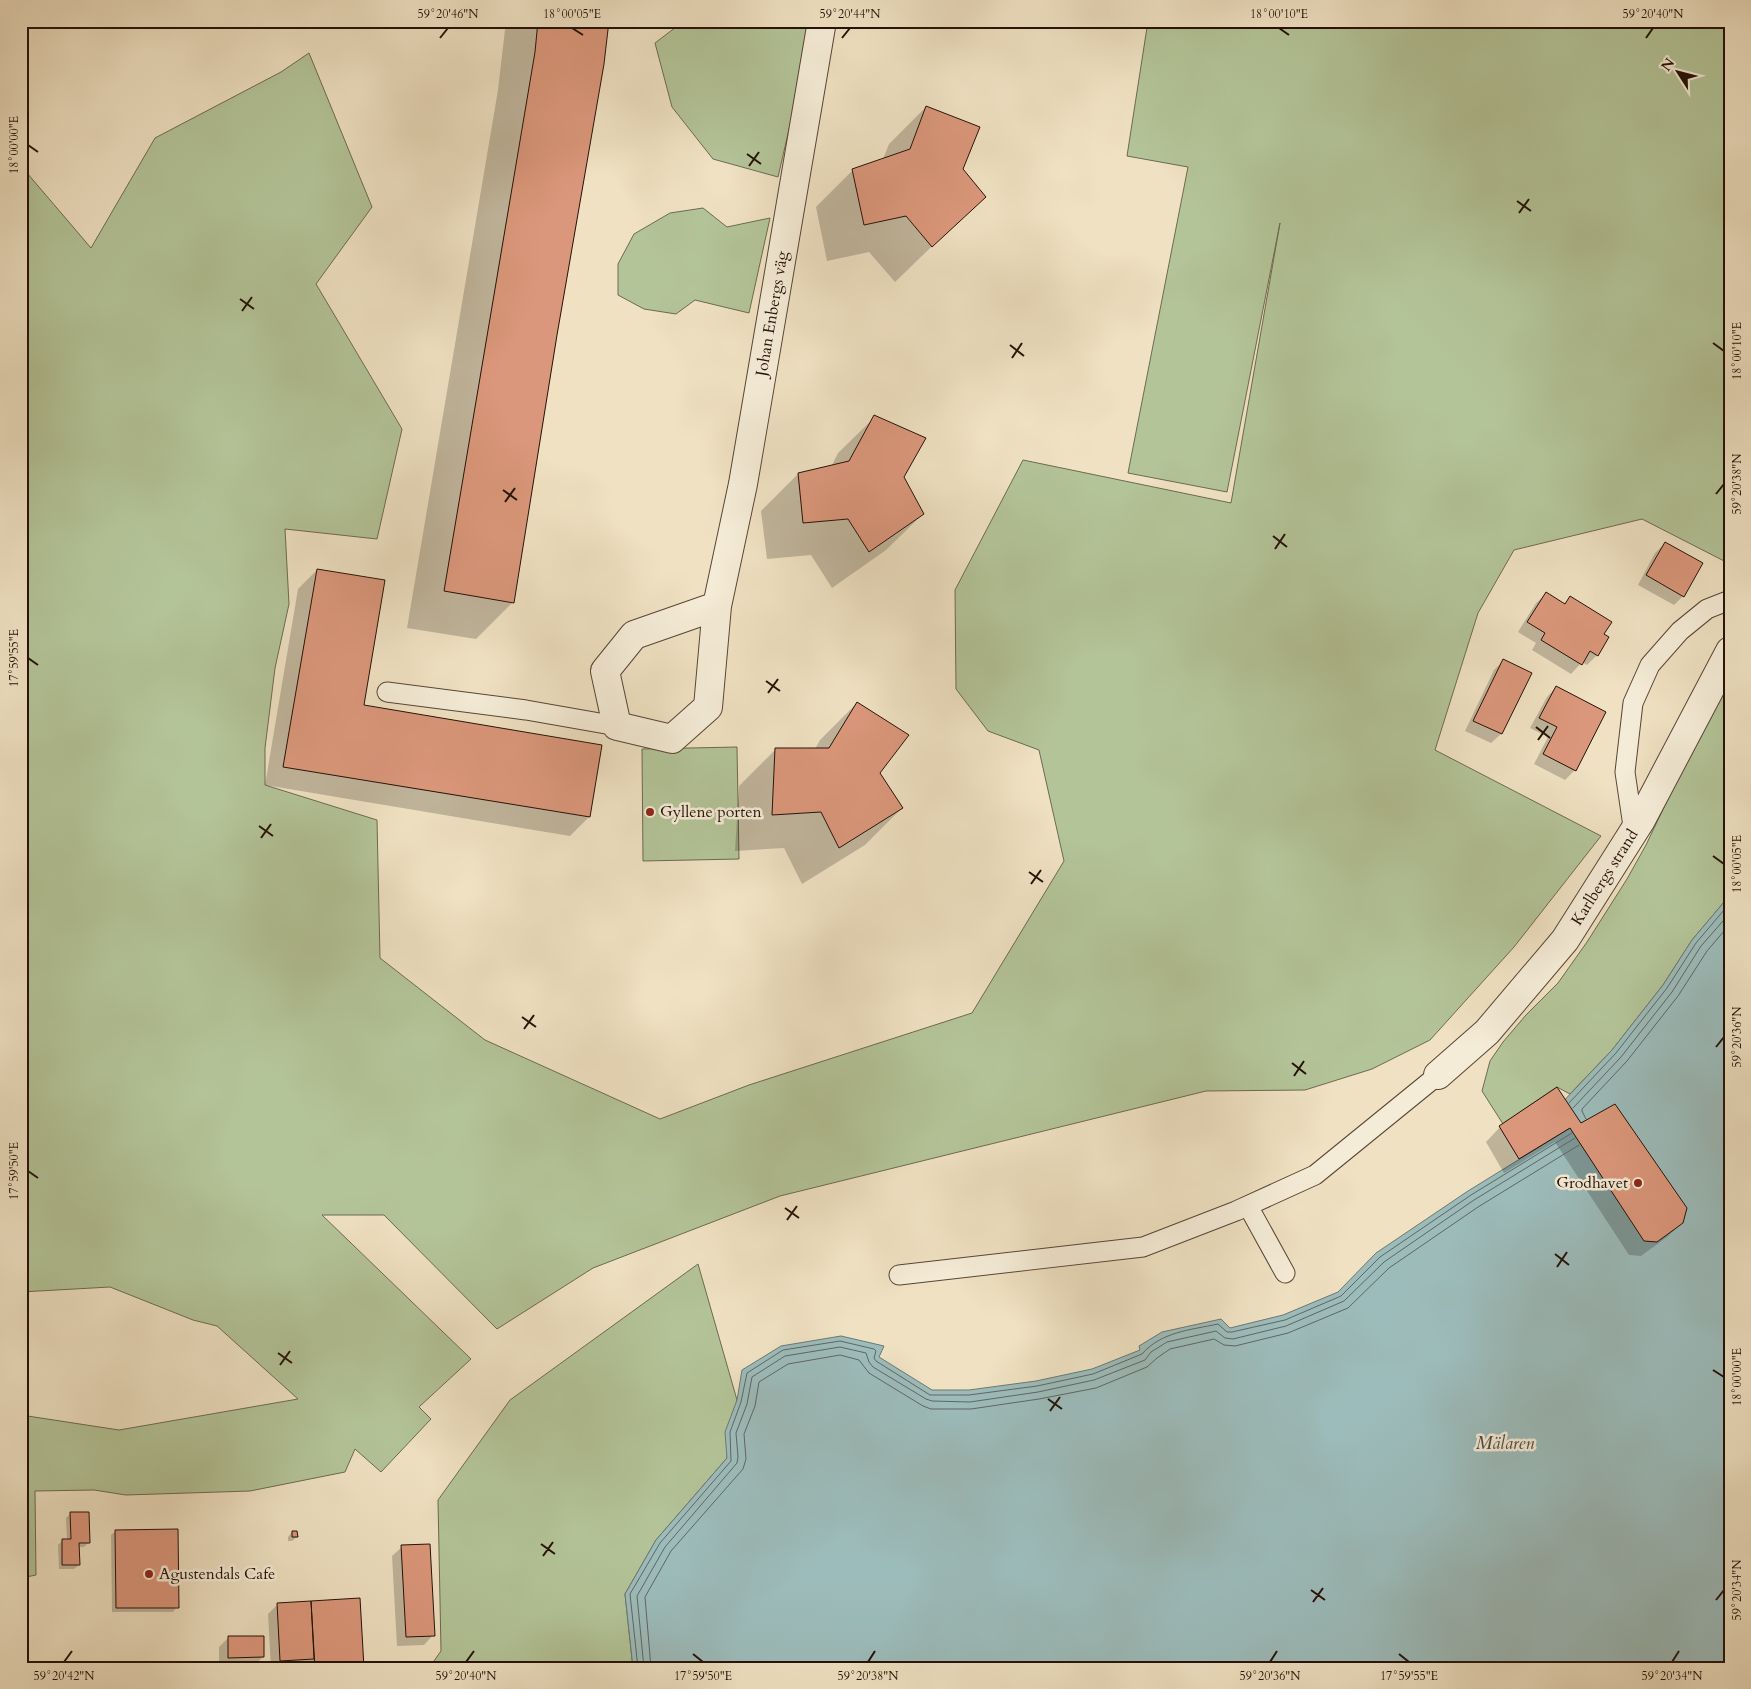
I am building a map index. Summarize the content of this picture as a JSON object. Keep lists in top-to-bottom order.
{
  "streets": {
    "street": ["Johan Enbergs väg", "Karlbergs strand"]
  },
  "water": ["Mälaren"],
  "places": ["Gyllene porten", "Grodhavet", "Agustendals Cafe"],
  "north": "top left",
  "coordinates": [
    "59°20'46\"N",
    "18°00'05\"E",
    "59°20'44\"N",
    "18°00'10\"E",
    "59°20'40\"N",
    "18°00'00\"E",
    "59°20'38\"N",
    "17°59'55\"E",
    "59°20'36\"N",
    "17°59'50\"E",
    "59°20'34\"N",
    "59°20'42\"N"
  ]
}
